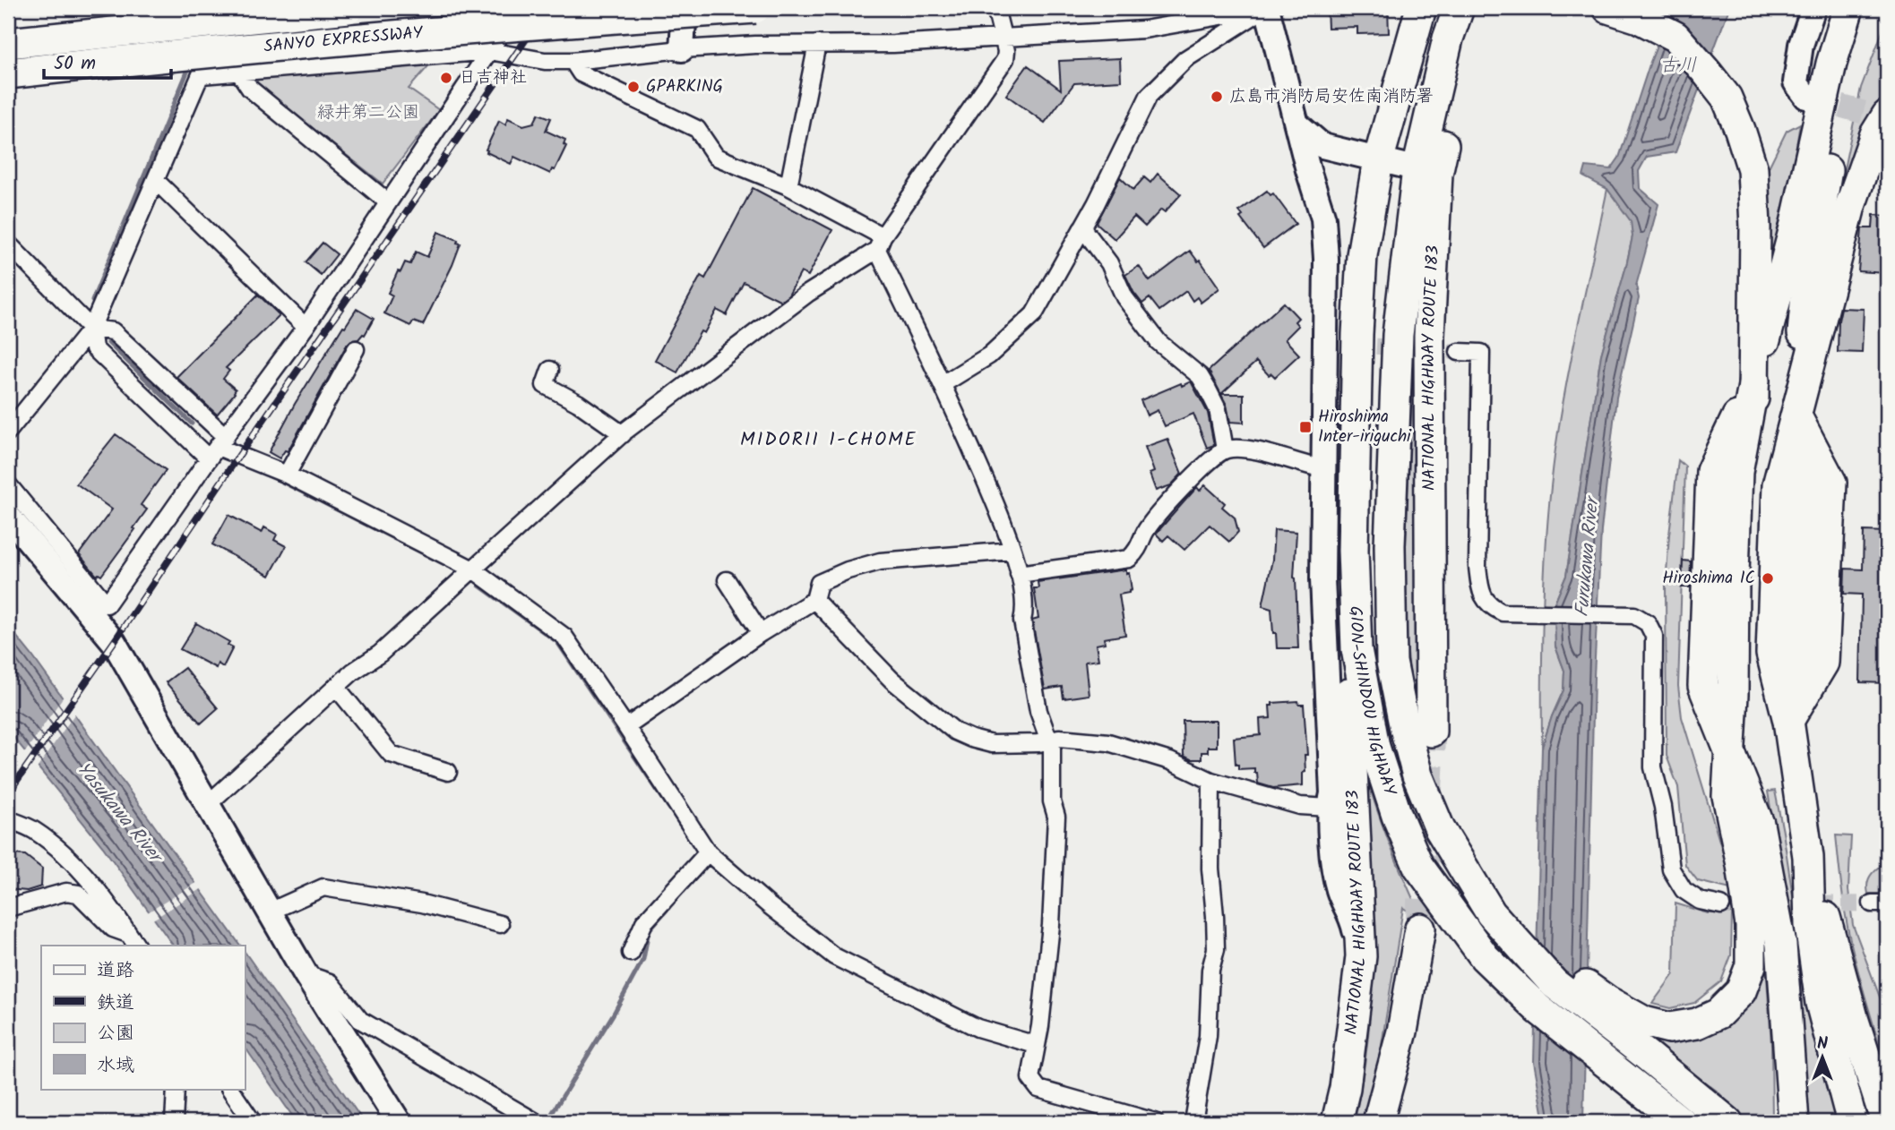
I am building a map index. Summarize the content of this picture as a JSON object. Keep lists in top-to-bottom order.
{
  "streets": {
    "highway": ["SANYO EXPRESSWAY", "NATIONAL HIGHWAY ROUTE 183", "GION-SHINDOU HIGHWAY"]
  },
  "crossings": [
    ["NATIONAL HIGHWAY ROUTE 183", "GION-SHINDOU HIGHWAY"]
  ],
  "districts": ["MIDORII 1-CHOME"],
  "water": ["古川", "Furukawa River", "Yasukawa River"],
  "parks": ["緑井第二公園"],
  "places": {
    "other": [
      "日吉神社",
      "GPARKING",
      "広島市消防局安佐南消防署",
      "Hiroshima IC"
    ],
    "transit": ["Hiroshima Inter-iriguchi"]
  },
  "legend": [
    "道路",
    "鉄道",
    "公園",
    "水域"
  ],
  "scale_bar": "50 m",
  "north": "top"
}
